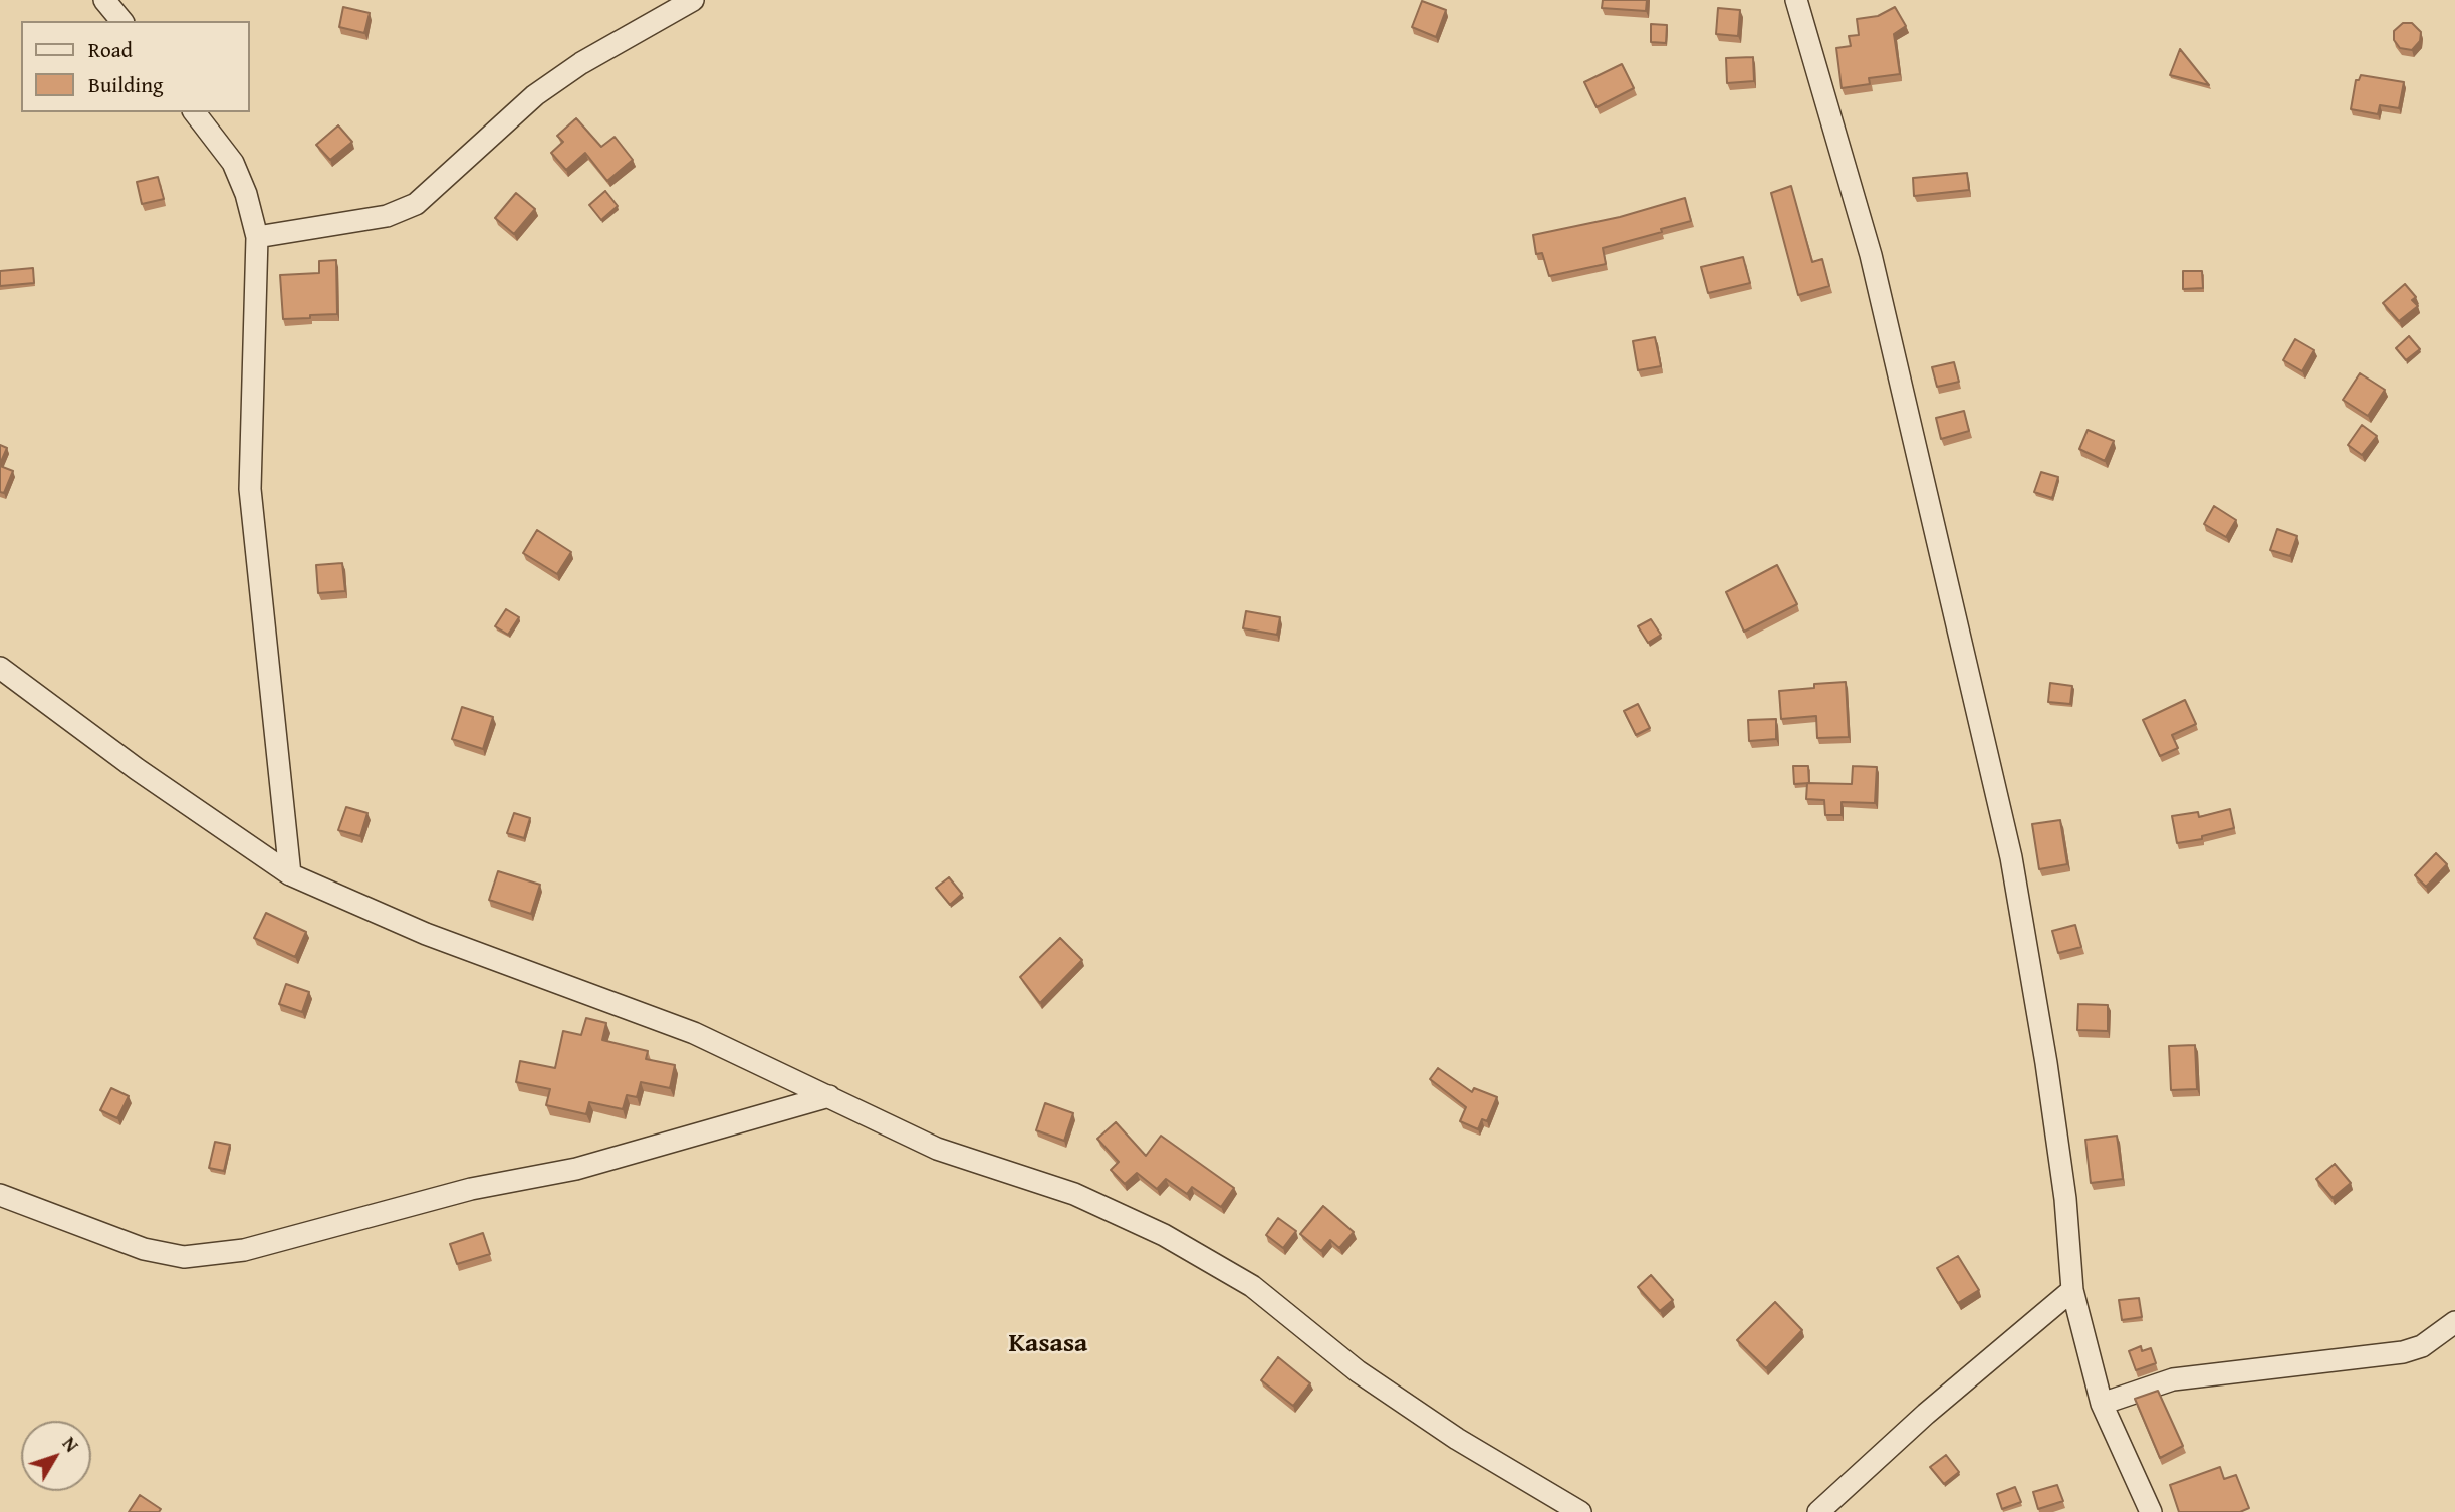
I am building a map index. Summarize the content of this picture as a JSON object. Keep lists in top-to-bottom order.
{
  "districts": ["Kasasa"],
  "legend": ["Road", "Building"],
  "north": "top right"
}
